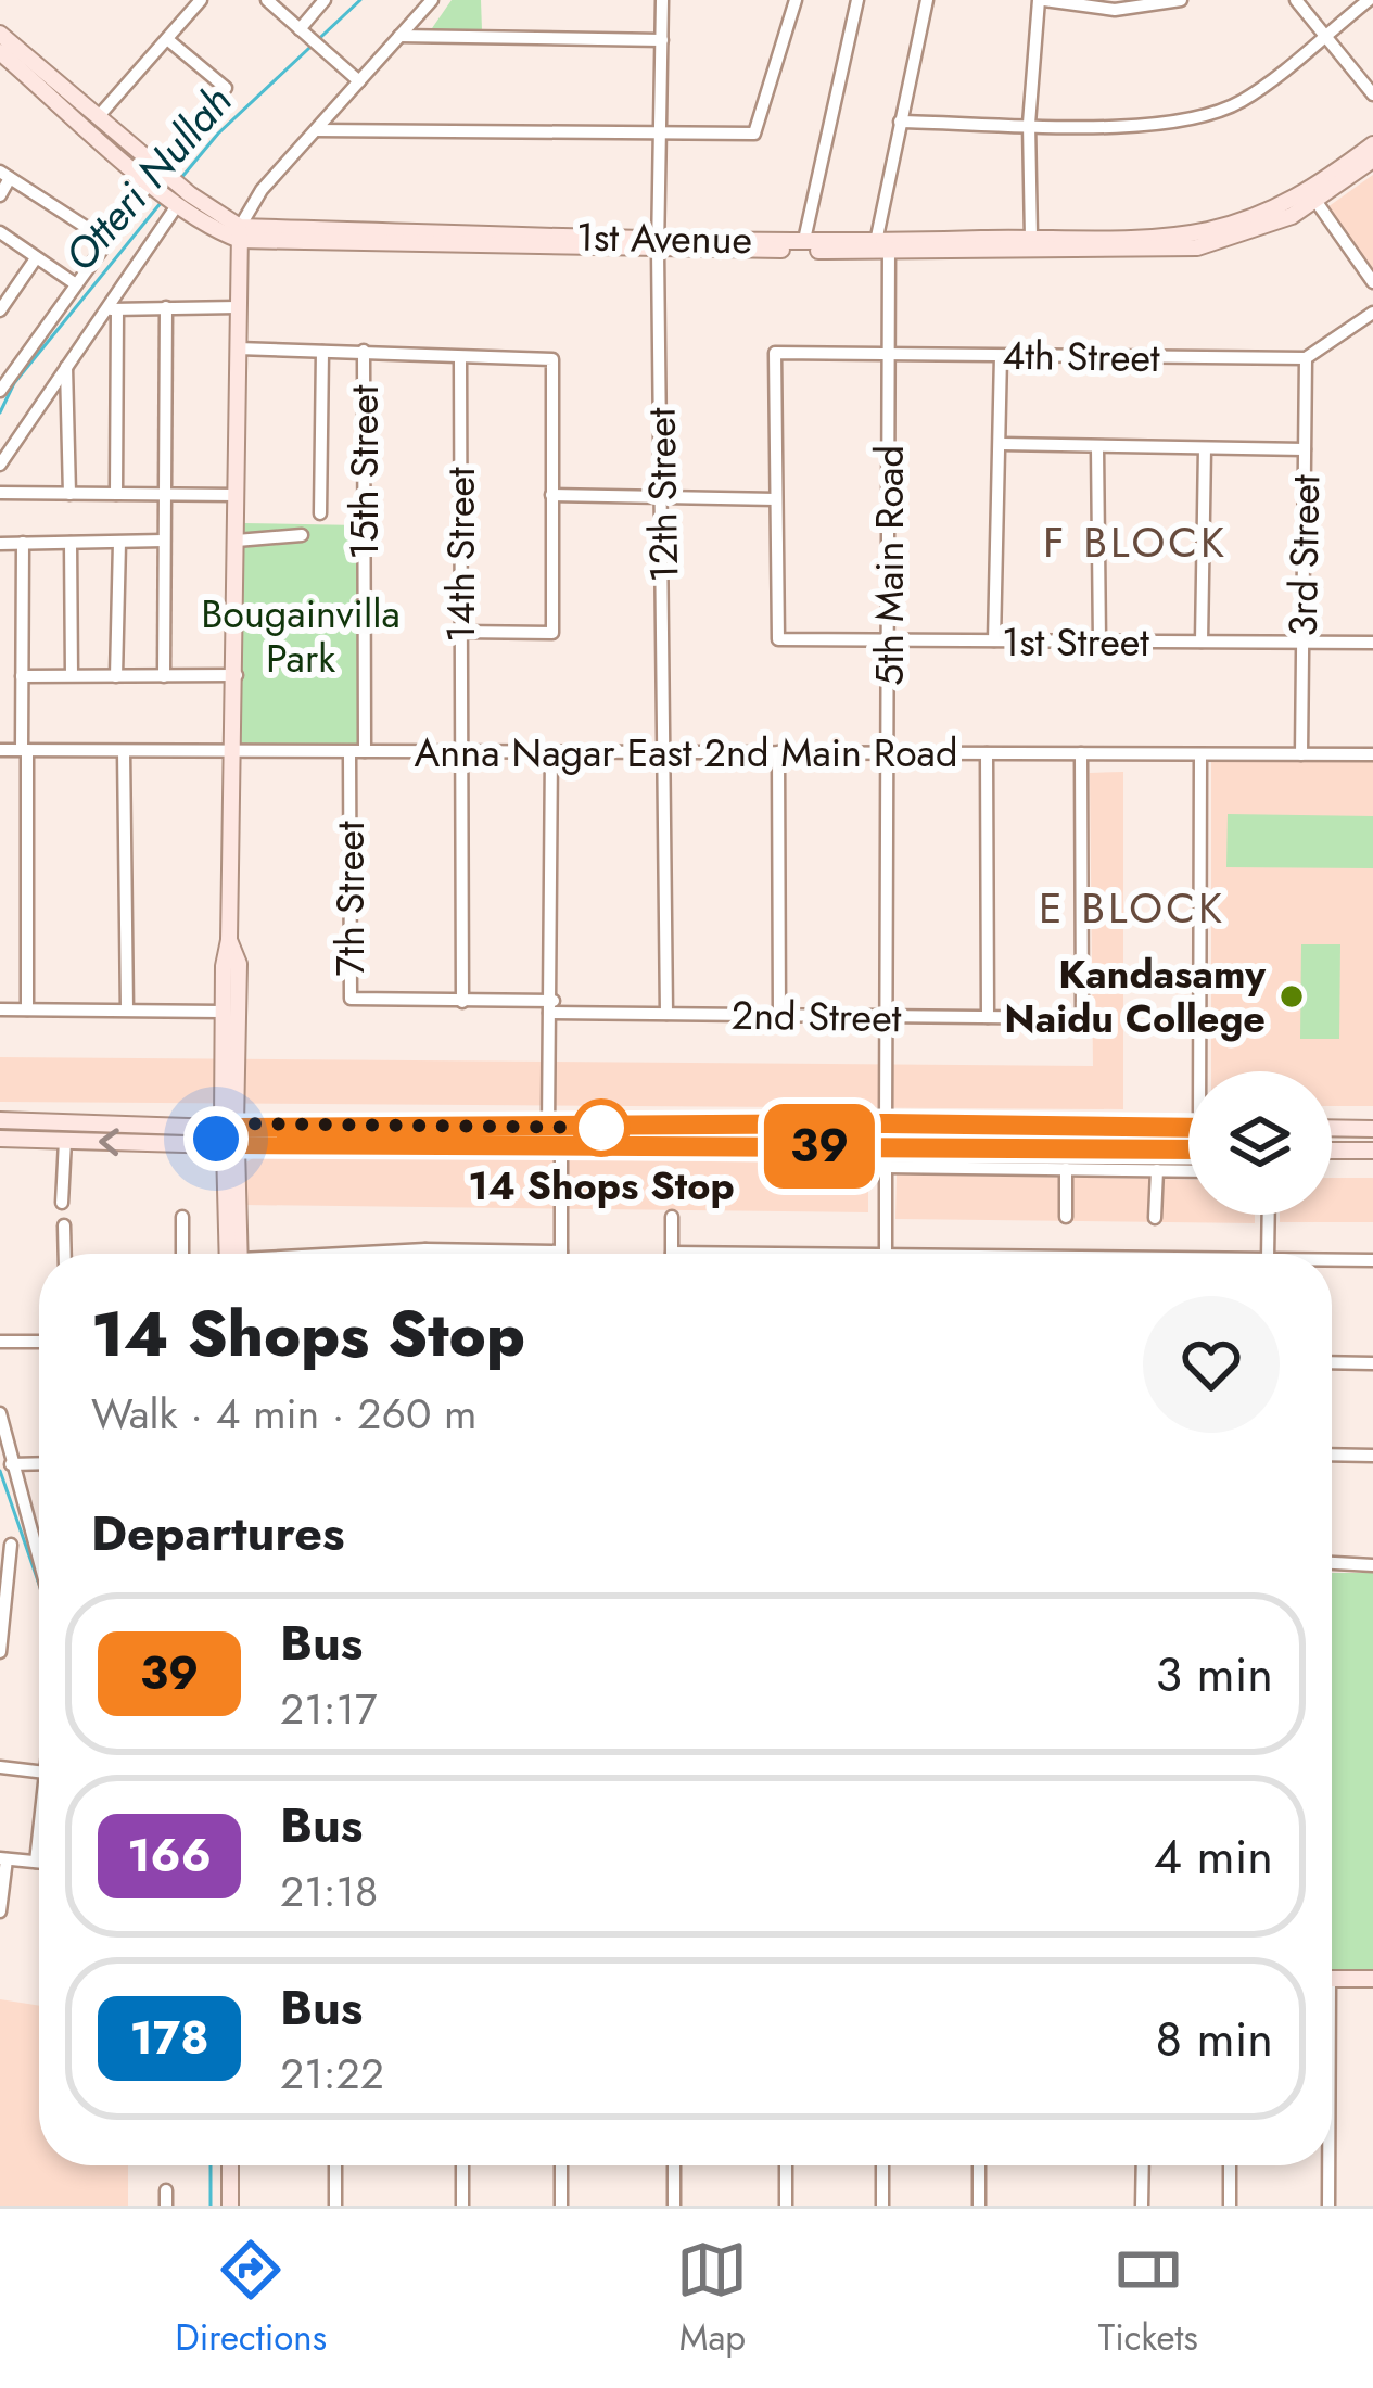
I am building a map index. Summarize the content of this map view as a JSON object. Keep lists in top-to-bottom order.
{
  "streets": {
    "street": [
      "1st Avenue",
      "4th Street",
      "15th Street",
      "12th Street",
      "14th Street",
      "3rd Street",
      "5th Main Road",
      "1st Street",
      "Anna Nagar East 2nd Main Road",
      "7th Street",
      "2nd Street"
    ]
  },
  "crossings": [
    ["1st Avenue", "12th Street"],
    ["1st Avenue", "5th Main Road"],
    ["4th Street", "3rd Street"],
    ["4th Street", "5th Main Road"],
    ["4th Street", "1st Street"],
    ["15th Street", "Anna Nagar East 2nd Main Road"],
    ["15th Street", "7th Street"],
    ["12th Street", "Anna Nagar East 2nd Main Road"],
    ["12th Street", "2nd Street"],
    ["14th Street", "Anna Nagar East 2nd Main Road"],
    ["14th Street", "7th Street"],
    ["3rd Street", "1st Street"],
    ["3rd Street", "Anna Nagar East 2nd Main Road"],
    ["5th Main Road", "1st Street"],
    ["5th Main Road", "Anna Nagar East 2nd Main Road"],
    ["5th Main Road", "2nd Street"],
    ["Anna Nagar East 2nd Main Road", "7th Street"],
    ["Anna Nagar East 2nd Main Road", "2nd Street"],
    ["7th Street", "2nd Street"]
  ],
  "districts": ["F BLOCK", "E BLOCK"],
  "water": ["Otteri Nullah"],
  "parks": ["Bougainvilla Park"],
  "places": ["Kandasamy Naidu College", "14 Shops Stop"],
  "lines": ["bus line 39"],
  "page": {
    "on_map": "39",
    "heading": [
      ["14 Shops Stop", "Walk · 4 min · 260 m"],
      "Departures"
    ],
    "list": [
      {
        "mark": "39",
        "name": "Bus",
        "note": "21:17",
        "value": "3 min"
      },
      {
        "mark": "166",
        "name": "Bus",
        "note": "21:18",
        "value": "4 min"
      },
      {
        "mark": "178",
        "name": "Bus",
        "note": "21:22",
        "value": "8 min"
      }
    ],
    "tabs": ["Directions", "Map", "Tickets"]
  }
}
